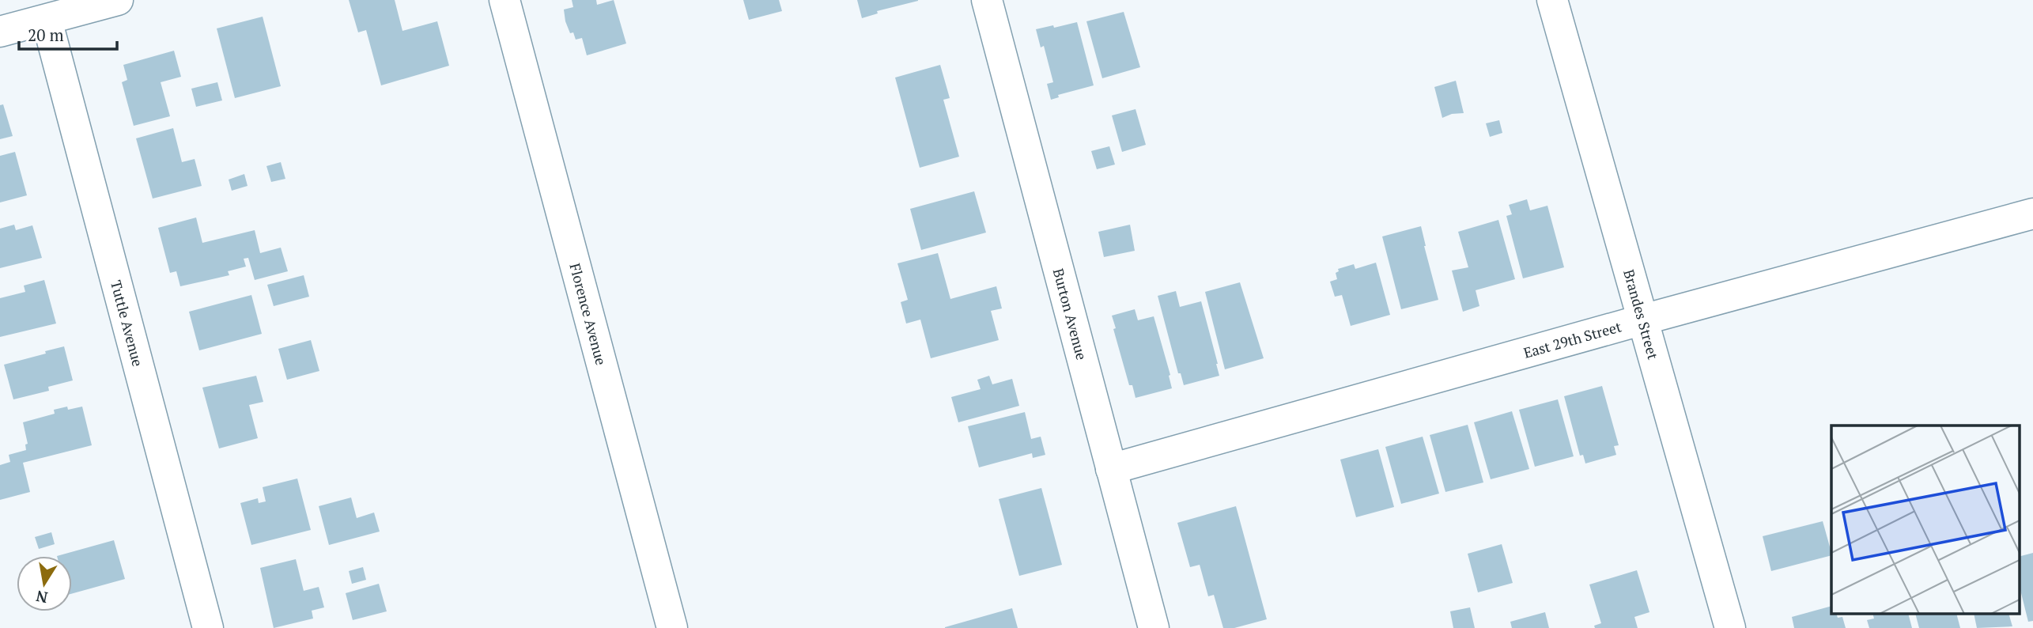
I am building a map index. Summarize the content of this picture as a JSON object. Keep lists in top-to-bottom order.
{
  "streets": {
    "street": [
      "Florence Avenue",
      "Burton Avenue",
      "Brandes Street",
      "Tuttle Avenue",
      "East 29th Street"
    ]
  },
  "crossings": [
    ["Burton Avenue", "East 29th Street"],
    ["Brandes Street", "East 29th Street"]
  ],
  "scale_bar": "20 m",
  "north": "bottom"
}
